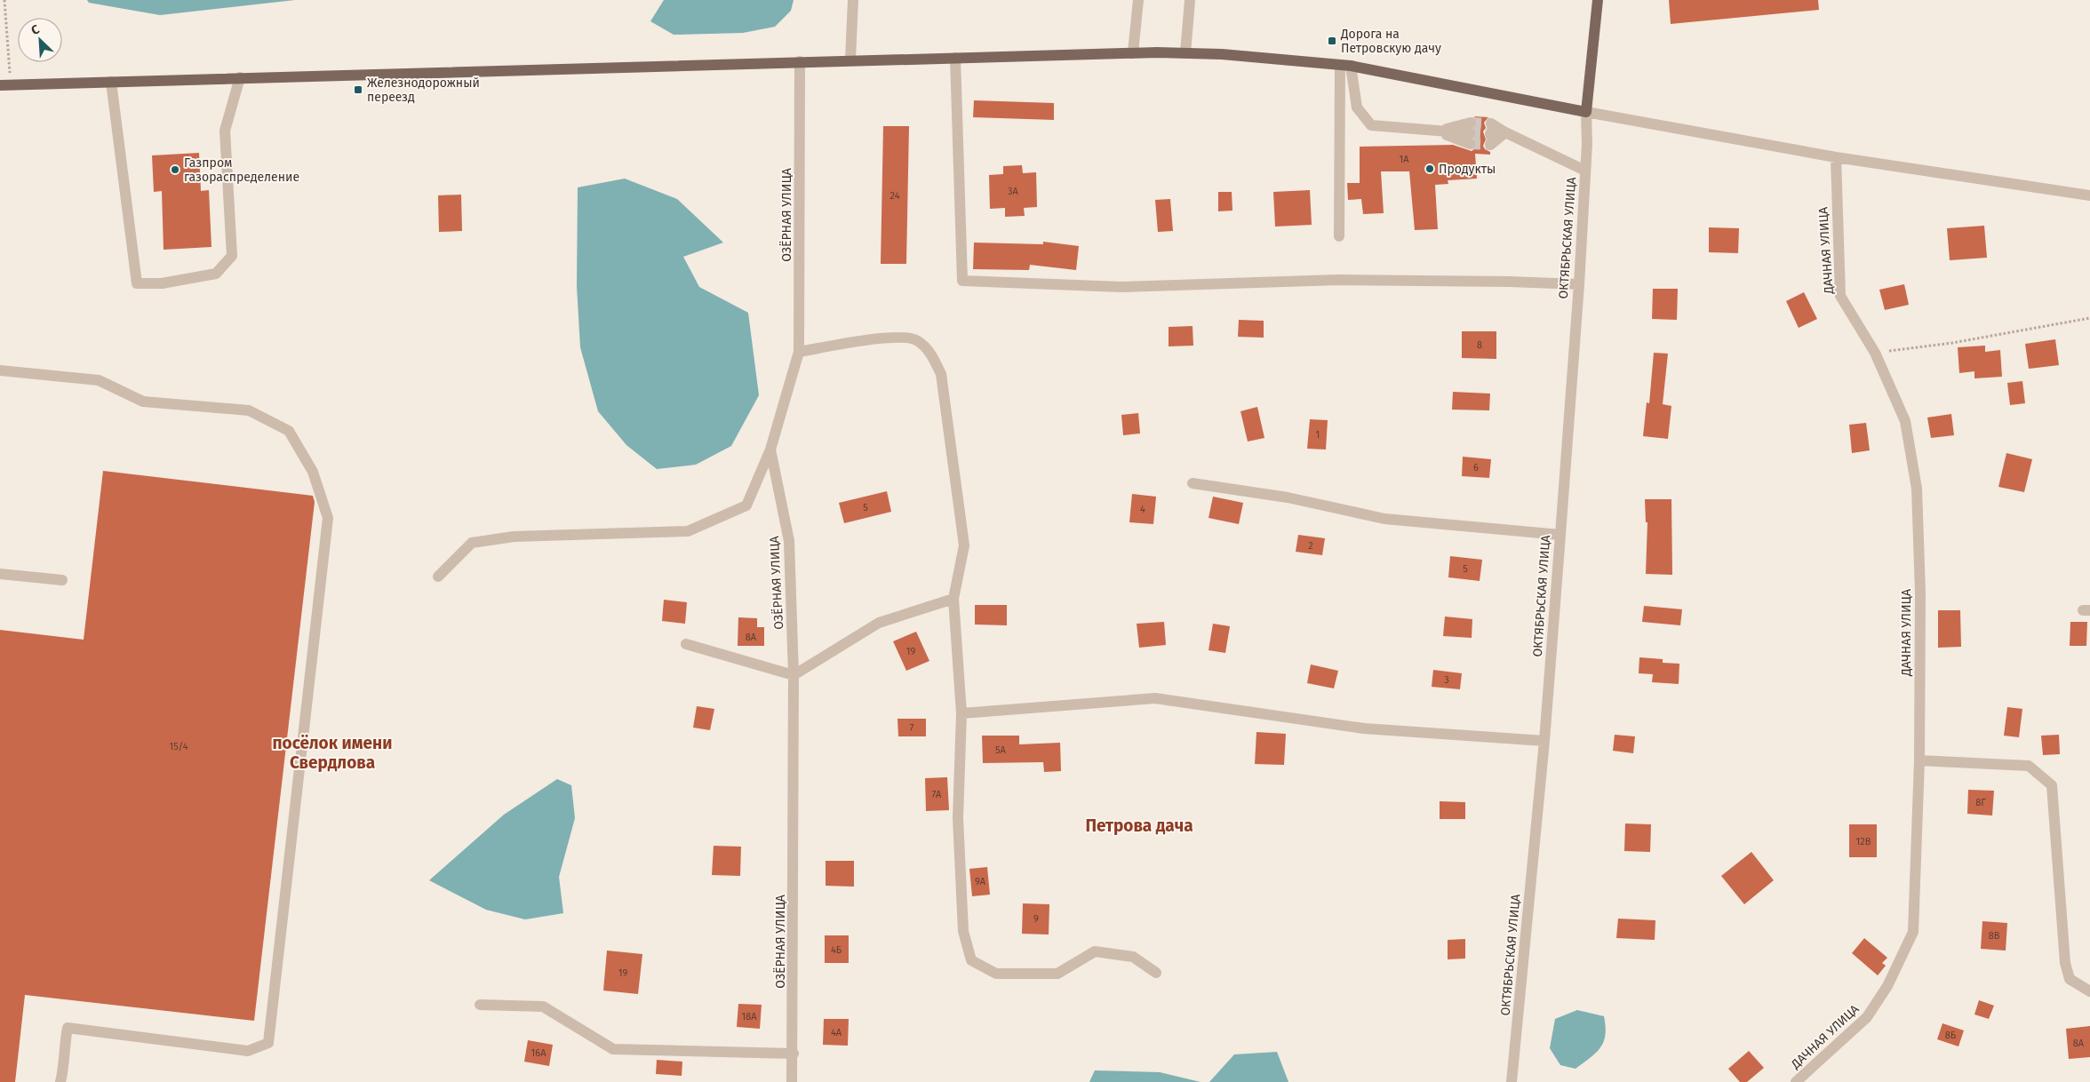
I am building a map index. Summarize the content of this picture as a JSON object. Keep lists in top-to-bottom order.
{
  "streets": {
    "street": ["ОЗЁРНАЯ УЛИЦА", "ОКТЯБРЬСКАЯ УЛИЦА", "ДАЧНАЯ УЛИЦА"]
  },
  "districts": ["посёлок имени Свердлова", "Петрова дача"],
  "places": {
    "transit": ["Дорога на Петровскую дачу", "Железнодорожный переезд"],
    "other": ["Продукты", "Газпром газораспределение"]
  },
  "house_numbers": [
    "1А",
    "3А",
    "24",
    "8",
    "1",
    "6",
    "5",
    "4",
    "2",
    "5",
    "8А",
    "19",
    "3",
    "7",
    "15/4",
    "5А",
    "7А",
    "8Г",
    "12В",
    "9А",
    "9",
    "8В",
    "4Б",
    "19",
    "18А",
    "4А",
    "8Б",
    "8А",
    "16А"
  ],
  "north": "top left"
}
